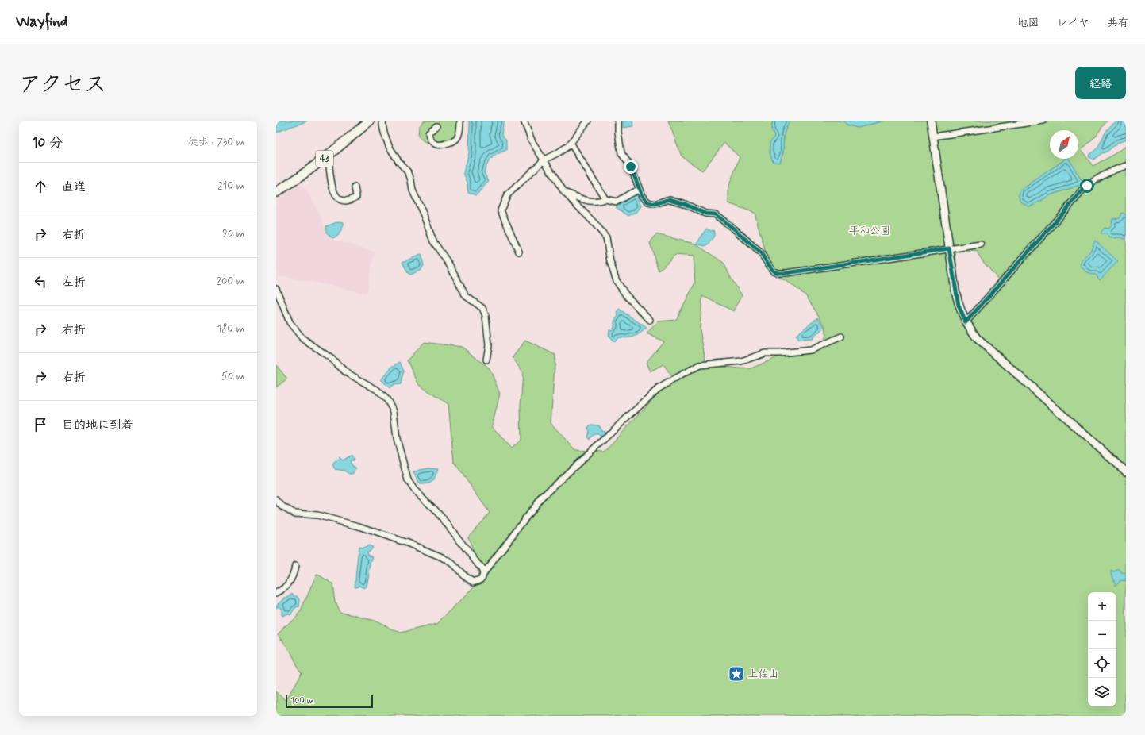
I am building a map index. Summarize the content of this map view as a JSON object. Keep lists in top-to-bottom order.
{
  "streets": {
    "main road": ["43"]
  },
  "parks": ["平和公園"],
  "places": {
    "place": ["上佐山"]
  },
  "scale_bar": "100 m",
  "north": "top right",
  "page": {
    "header": "Wayfind",
    "nav": ["地図", "レイヤ", "共有"],
    "title": "アクセス",
    "buttons": "経路",
    "heading": ["10 分", "徒歩 · 730 m"],
    "list": [
      ["直進", "210 m"],
      ["右折", "90 m"],
      ["左折", "200 m"],
      ["右折", "180 m"],
      ["右折", "50 m"],
      "目的地に到着"
    ],
    "map_buttons": ["+", "−"],
    "scale": "100 m"
  }
}
